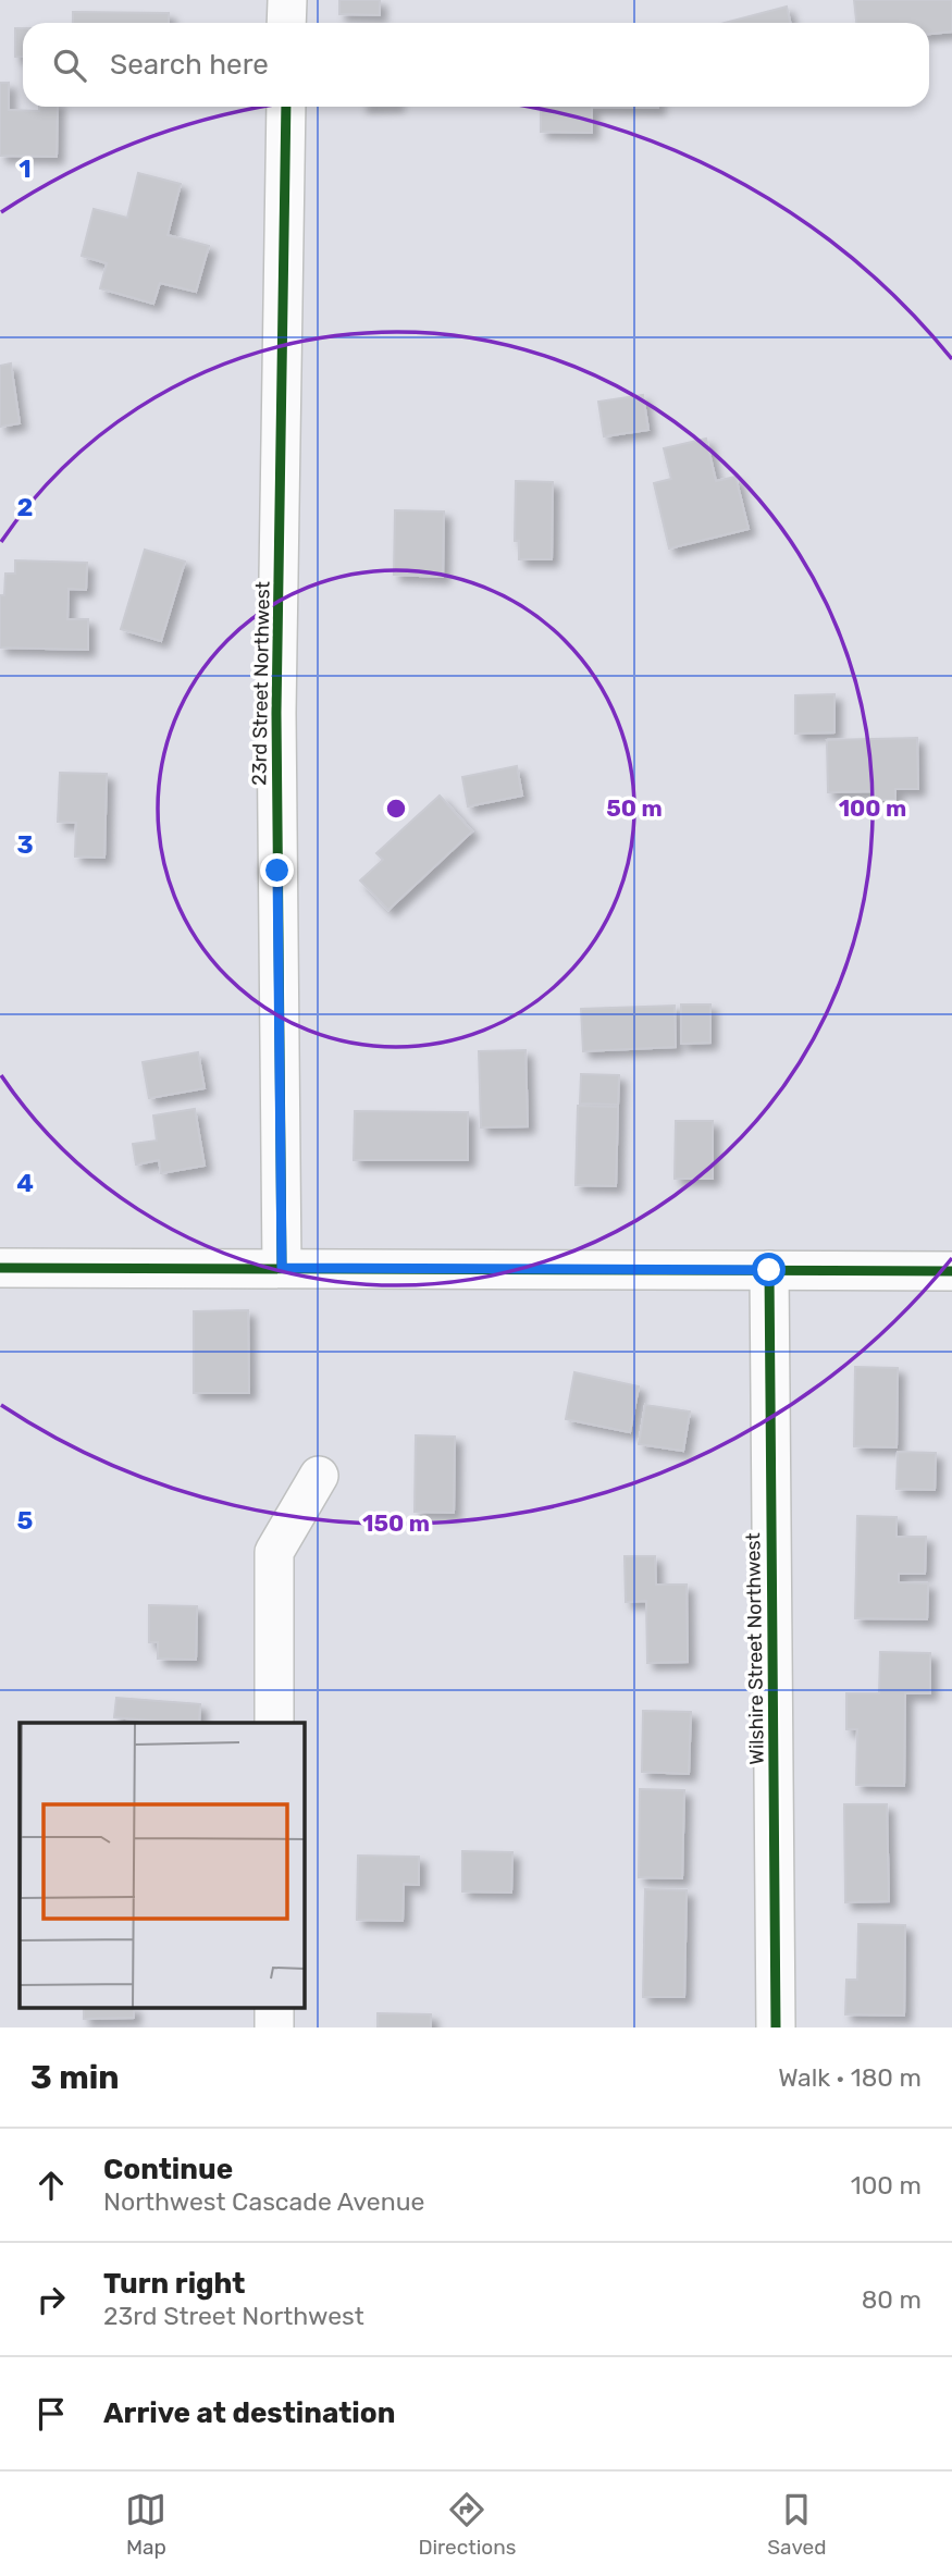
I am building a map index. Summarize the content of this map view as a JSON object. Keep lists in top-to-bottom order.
{
  "streets": {
    "street": ["23rd Street Northwest", "Wilshire Street Northwest"]
  },
  "page": {
    "search": "Search here",
    "heading": ["3 min", "Walk · 180 m"],
    "list": [
      ["Continue", "Northwest Cascade Avenue", "100 m"],
      ["Turn right", "23rd Street Northwest", "80 m"],
      "Arrive at destination"
    ],
    "nav": ["Map", "Directions", "Saved"]
  },
  "grid": {
    "rows": [
      "1",
      "2",
      "3",
      "4",
      "5"
    ]
  },
  "rings": ["50 m", "100 m", "150 m"]
}
